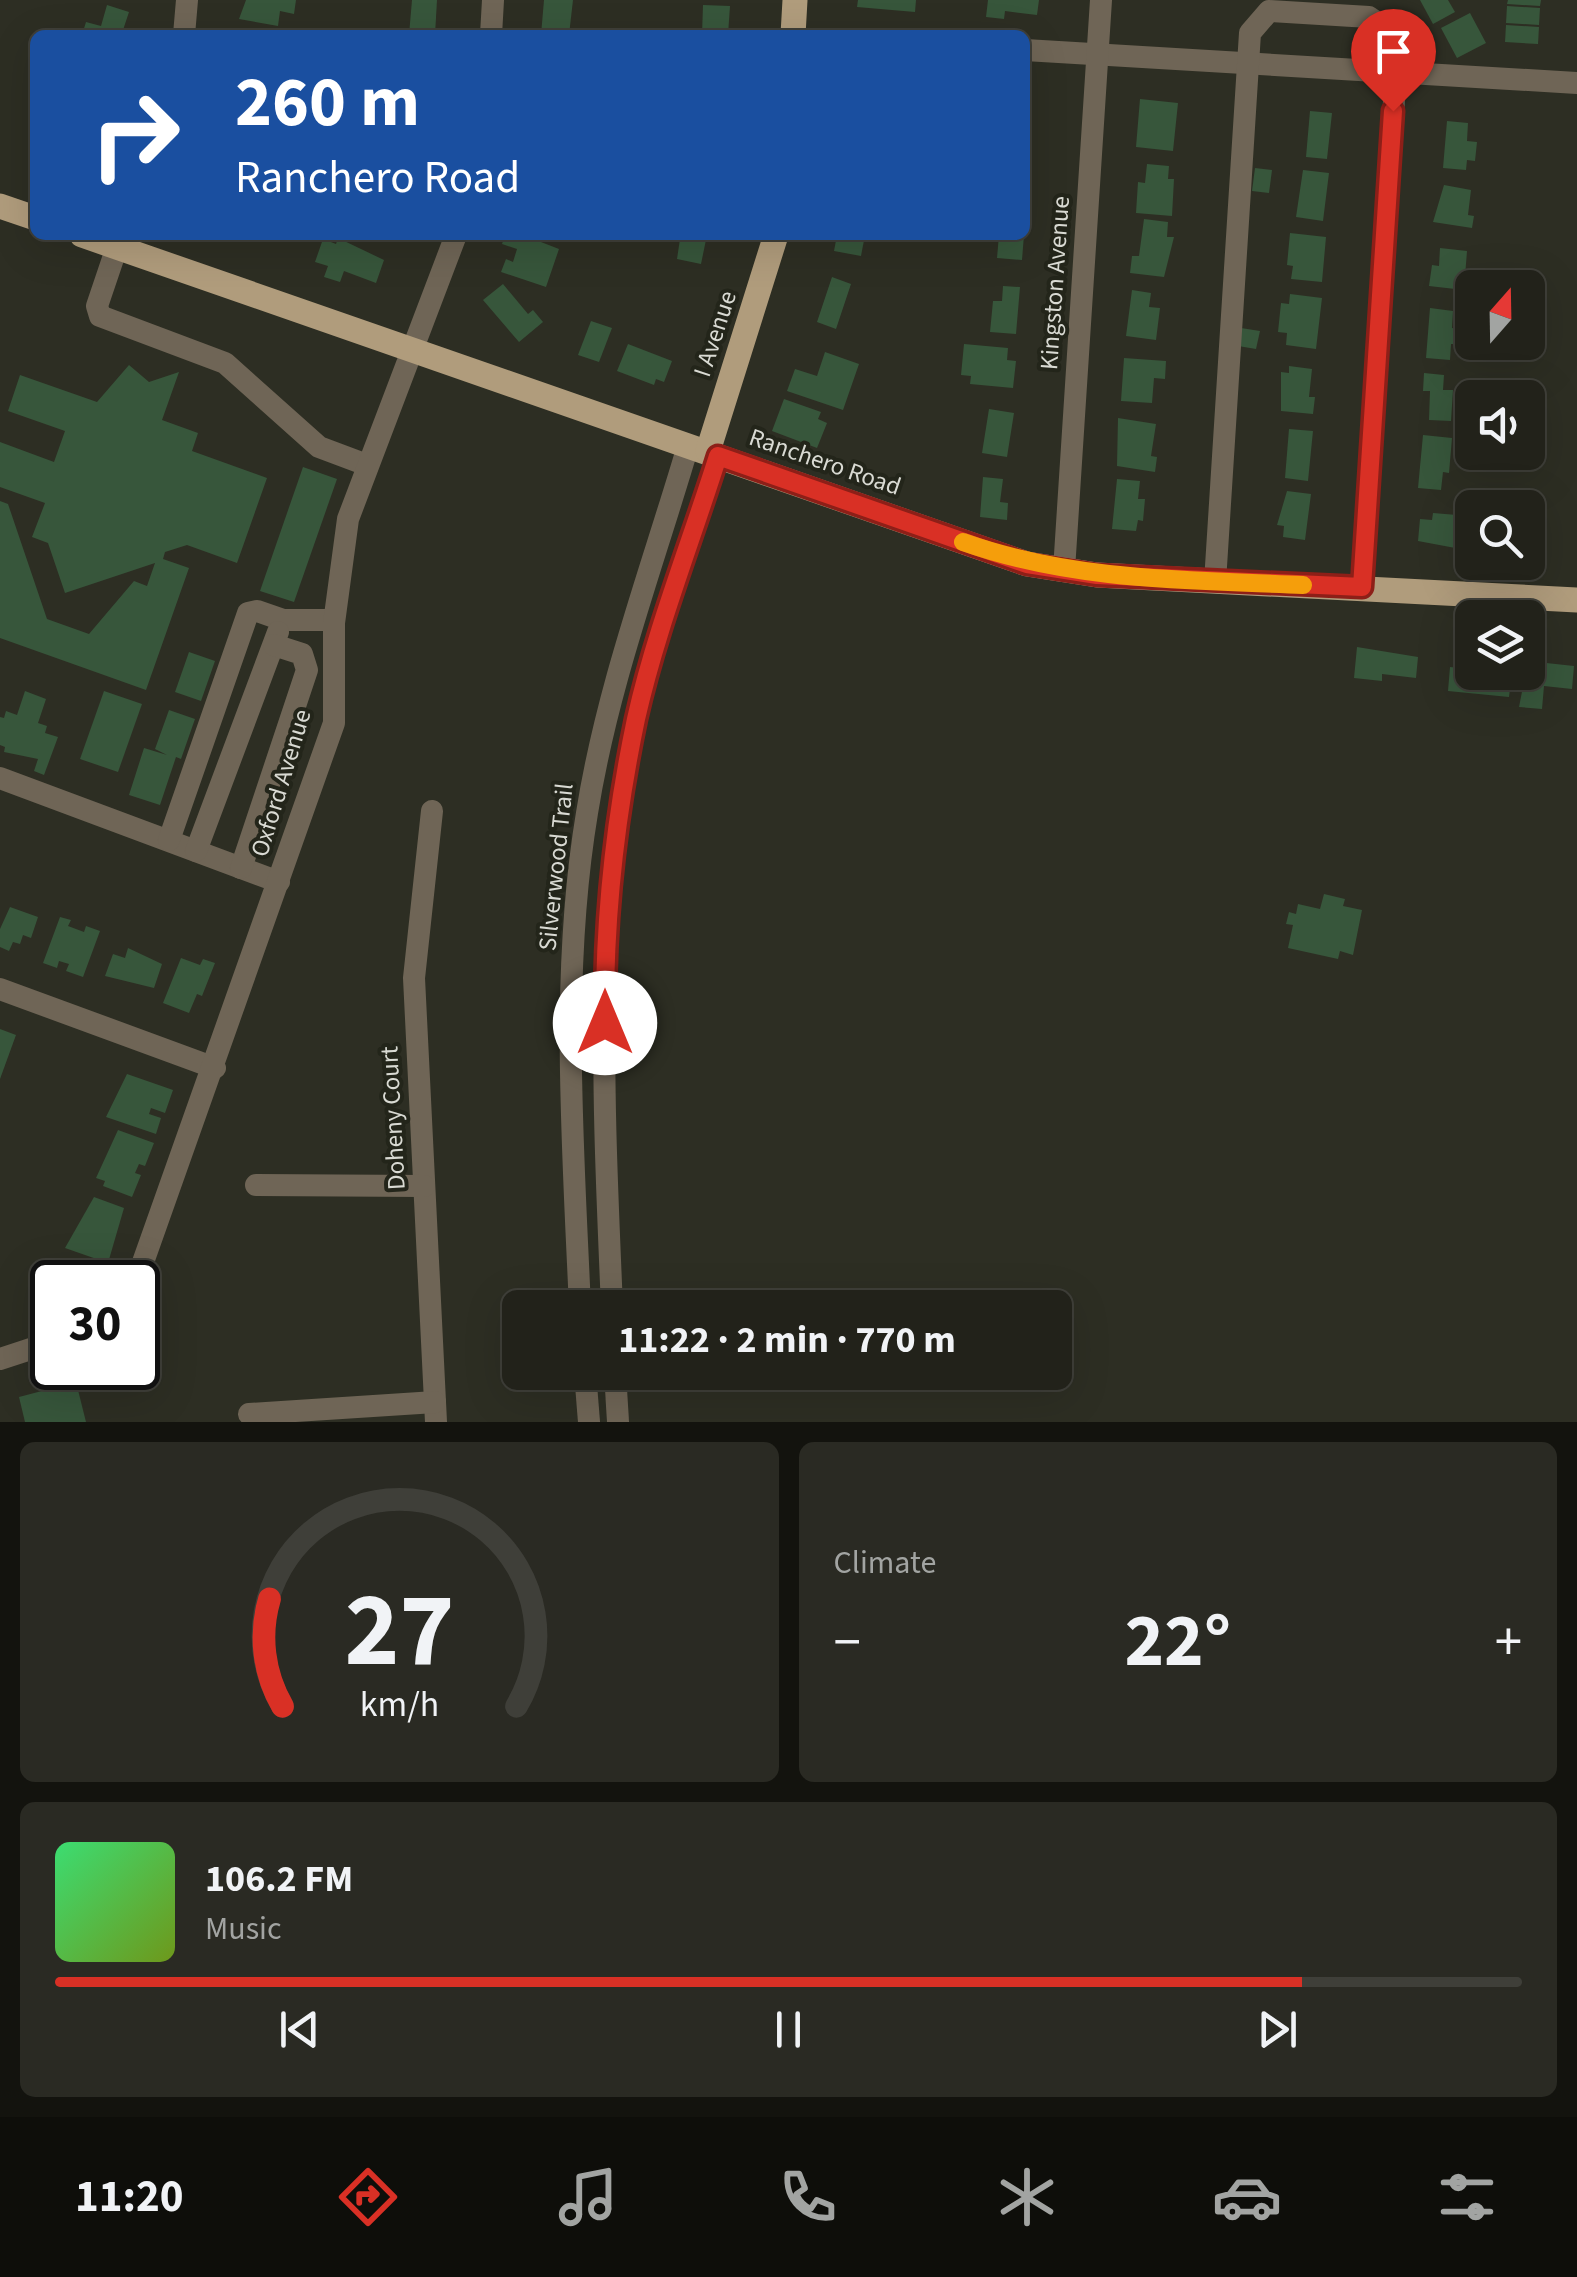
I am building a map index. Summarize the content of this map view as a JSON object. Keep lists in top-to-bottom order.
{
  "streets": {
    "main road": ["I Avenue", "Ranchero Road"],
    "street": [
      "Kingston Avenue",
      "Oxford Avenue",
      "Silverwood Trail",
      "Doheny Court"
    ]
  },
  "crossings": [
    ["Kingston Avenue", "Ranchero Road"],
    ["I Avenue", "Ranchero Road"],
    ["I Avenue", "Silverwood Trail"],
    ["Ranchero Road", "Oxford Avenue"],
    ["Ranchero Road", "Silverwood Trail"]
  ],
  "north": "top",
  "page": {
    "turn": ["260 m", "Ranchero Road"],
    "limit": "30",
    "trip": "11:22 · 2 min · 770 m",
    "tile": "Climate",
    "heat": ["−", "22°", "+"],
    "song": ["106.2 FM", "Music"],
    "tabs": "11:20",
    "gauge": ["27", "km/h"]
  }
}
